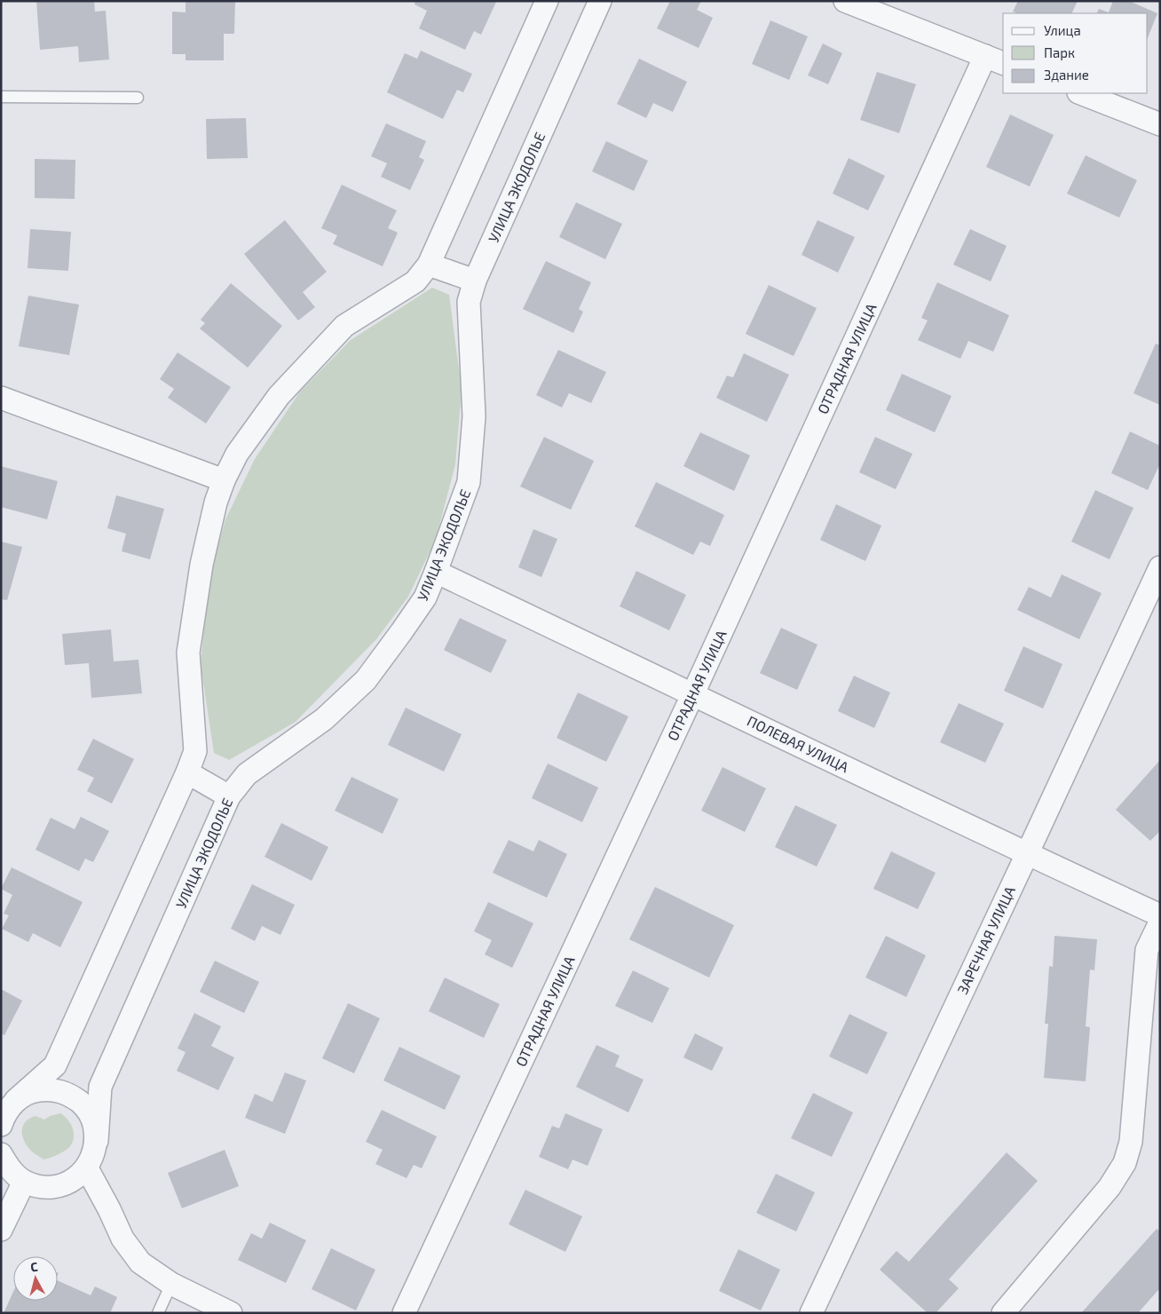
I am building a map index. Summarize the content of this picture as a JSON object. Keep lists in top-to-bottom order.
{
  "streets": {
    "street": [
      "УЛИЦА ЭКОДОЛЬЕ",
      "ОТРАДНАЯ УЛИЦА",
      "ПОЛЕВАЯ УЛИЦА",
      "ЗАРЕЧНАЯ УЛИЦА"
    ]
  },
  "crossings": [
    ["УЛИЦА ЭКОДОЛЬЕ", "ПОЛЕВАЯ УЛИЦА"],
    ["ОТРАДНАЯ УЛИЦА", "ПОЛЕВАЯ УЛИЦА"],
    ["ПОЛЕВАЯ УЛИЦА", "ЗАРЕЧНАЯ УЛИЦА"]
  ],
  "legend": ["Улица", "Парк", "Здание"],
  "north": "top"
}
